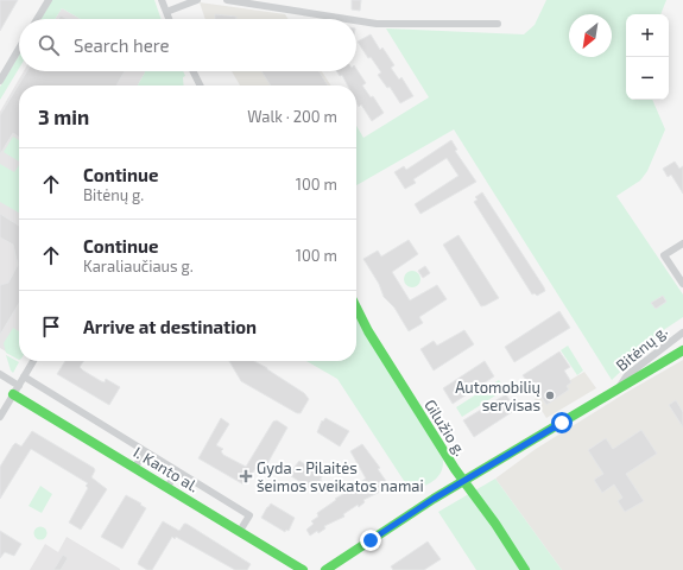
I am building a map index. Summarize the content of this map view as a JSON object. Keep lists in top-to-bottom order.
{
  "streets": {
    "street": ["Bitėnų g.", "Gilužio g.", "I. Kanto al."]
  },
  "crossings": [
    ["Bitėnų g.", "Gilužio g."]
  ],
  "places": {
    "other": ["Automobilių servisas"],
    "health": ["Gyda - Pilaitės šeimos sveikatos namai"]
  },
  "north": "bottom left",
  "page": {
    "map_buttons": ["+", "−"],
    "search": "Search here",
    "heading": ["3 min", "Walk · 200 m"],
    "list": [
      ["Continue", "Bitėnų g.", "100 m"],
      ["Continue", "Karaliaučiaus g.", "100 m"],
      "Arrive at destination"
    ]
  }
}
